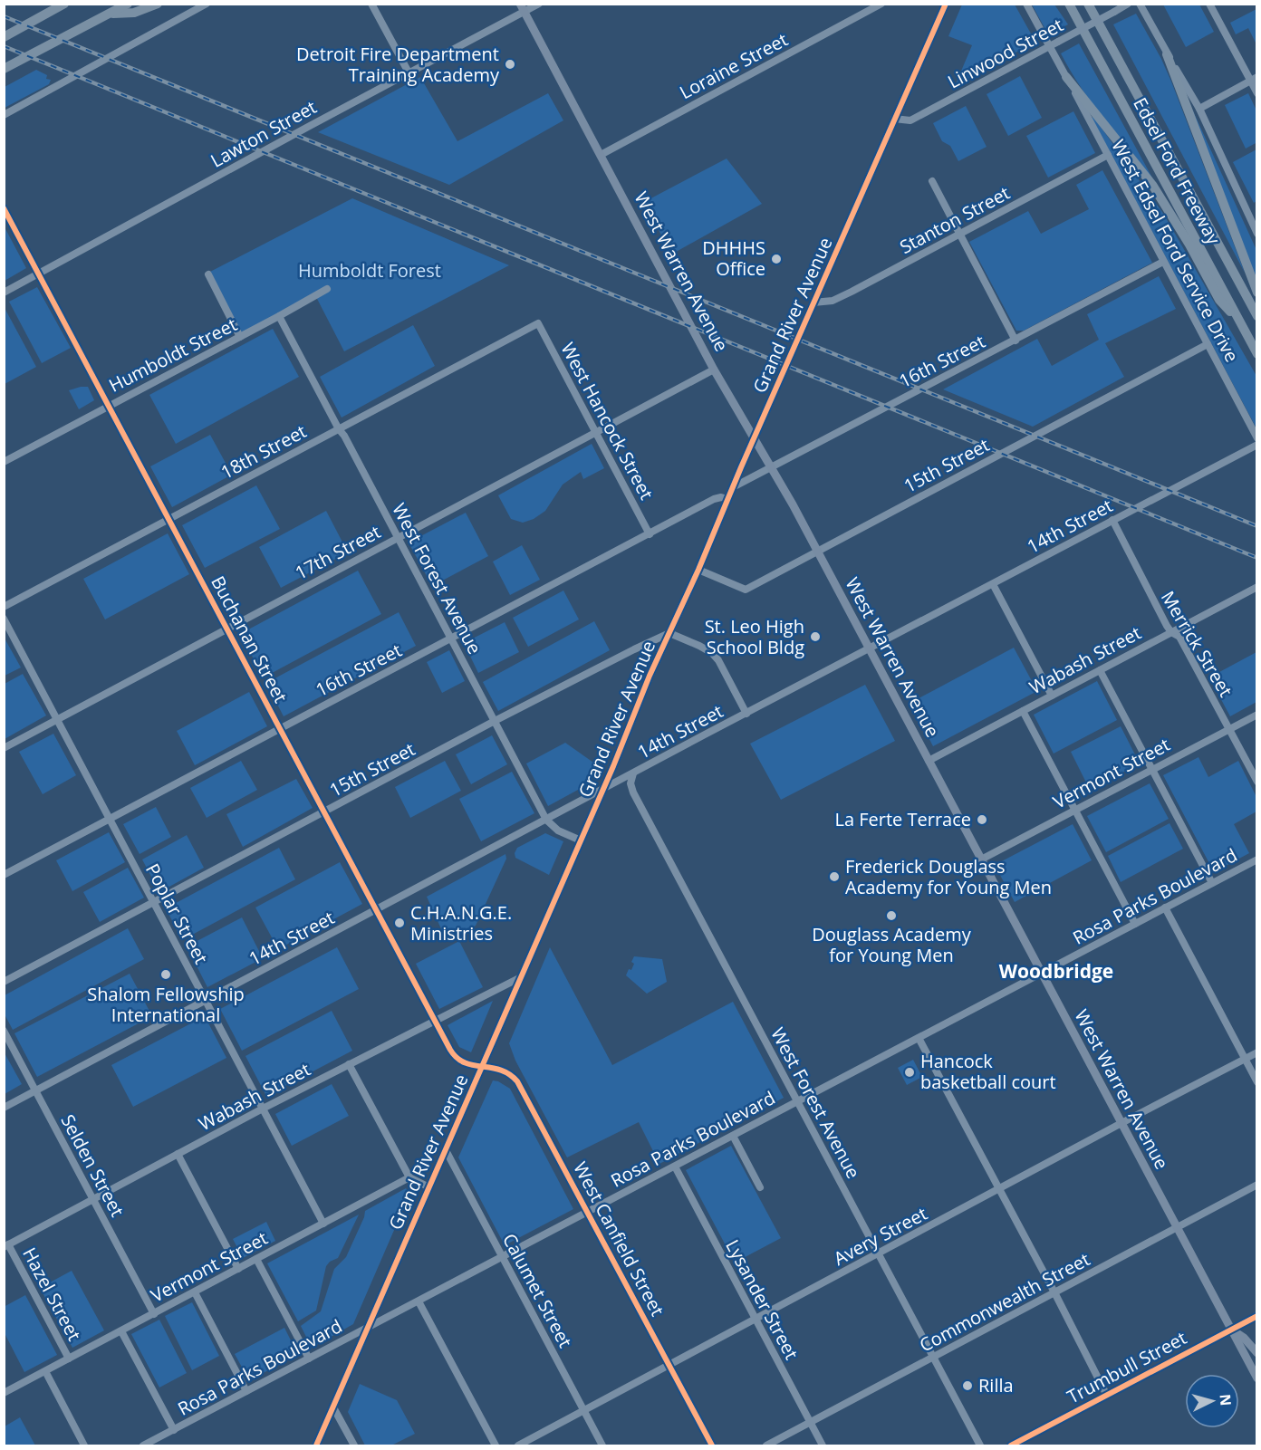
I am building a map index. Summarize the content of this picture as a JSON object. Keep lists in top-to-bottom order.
{
  "streets": {
    "highway": ["Edsel Ford Freeway"],
    "main road": ["West Warren Avenue", "Grand River Avenue"],
    "street": [
      "Linwood Street",
      "Loraine Street",
      "Lawton Street",
      "Stanton Street",
      "West Edsel Ford Service Drive",
      "Humboldt Street",
      "16th Street",
      "West Hancock Street",
      "18th Street",
      "15th Street",
      "14th Street",
      "17th Street",
      "West Forest Avenue",
      "Buchanan Street",
      "Merrick Street",
      "Wabash Street",
      "Vermont Street",
      "Rosa Parks Boulevard",
      "Poplar Street",
      "Selden Street",
      "Avery Street",
      "West Canfield Street",
      "Calumet Street",
      "Hazel Street",
      "Lysander Street",
      "Commonwealth Street",
      "Trumbull Street"
    ]
  },
  "crossings": [
    ["Linwood Street", "West Edsel Ford Service Drive"],
    ["Linwood Street", "Grand River Avenue"],
    ["Loraine Street", "West Warren Avenue"],
    ["Lawton Street", "West Warren Avenue"],
    ["Lawton Street", "Buchanan Street"],
    ["Stanton Street", "West Edsel Ford Service Drive"],
    ["Stanton Street", "Grand River Avenue"],
    ["West Edsel Ford Service Drive", "16th Street"],
    ["West Edsel Ford Service Drive", "15th Street"],
    ["West Warren Avenue", "Grand River Avenue"],
    ["West Warren Avenue", "16th Street"],
    ["West Warren Avenue", "15th Street"],
    ["West Warren Avenue", "14th Street"],
    ["West Warren Avenue", "17th Street"],
    ["West Warren Avenue", "Wabash Street"],
    ["West Warren Avenue", "Vermont Street"],
    ["West Warren Avenue", "Rosa Parks Boulevard"],
    ["West Warren Avenue", "Avery Street"],
    ["West Warren Avenue", "Commonwealth Street"],
    ["West Warren Avenue", "Trumbull Street"],
    ["Grand River Avenue", "16th Street"],
    ["Grand River Avenue", "15th Street"],
    ["Grand River Avenue", "14th Street"],
    ["Grand River Avenue", "West Forest Avenue"],
    ["Grand River Avenue", "Buchanan Street"],
    ["Grand River Avenue", "Wabash Street"],
    ["Grand River Avenue", "Rosa Parks Boulevard"],
    ["Grand River Avenue", "West Canfield Street"],
    ["Grand River Avenue", "Calumet Street"],
    ["Humboldt Street", "West Forest Avenue"],
    ["Humboldt Street", "Buchanan Street"],
    ["16th Street", "West Hancock Street"],
    ["16th Street", "West Forest Avenue"],
    ["16th Street", "Buchanan Street"],
    ["16th Street", "Poplar Street"],
    ["West Hancock Street", "18th Street"],
    ["West Hancock Street", "17th Street"],
    ["18th Street", "West Forest Avenue"],
    ["18th Street", "Buchanan Street"],
    ["15th Street", "West Forest Avenue"],
    ["15th Street", "Buchanan Street"],
    ["15th Street", "Poplar Street"],
    ["14th Street", "West Forest Avenue"],
    ["14th Street", "Buchanan Street"],
    ["14th Street", "Merrick Street"],
    ["14th Street", "Poplar Street"],
    ["14th Street", "Selden Street"],
    ["17th Street", "West Forest Avenue"],
    ["17th Street", "Buchanan Street"],
    ["17th Street", "Poplar Street"],
    ["West Forest Avenue", "Rosa Parks Boulevard"],
    ["West Forest Avenue", "Avery Street"],
    ["West Forest Avenue", "Commonwealth Street"],
    ["Buchanan Street", "Wabash Street"],
    ["Buchanan Street", "West Canfield Street"],
    ["Merrick Street", "Wabash Street"],
    ["Merrick Street", "Vermont Street"],
    ["Wabash Street", "Poplar Street"],
    ["Wabash Street", "Selden Street"],
    ["Wabash Street", "Hazel Street"],
    ["Vermont Street", "Poplar Street"],
    ["Vermont Street", "Selden Street"],
    ["Vermont Street", "Hazel Street"],
    ["Rosa Parks Boulevard", "West Canfield Street"],
    ["Rosa Parks Boulevard", "Calumet Street"],
    ["Rosa Parks Boulevard", "Lysander Street"],
    ["Avery Street", "West Canfield Street"],
    ["Avery Street", "Calumet Street"],
    ["Avery Street", "Lysander Street"],
    ["Lysander Street", "Commonwealth Street"]
  ],
  "districts": ["Woodbridge"],
  "parks": ["Humboldt Forest"],
  "places": [
    "Detroit Fire Department Training Academy",
    "DHHHS Office",
    "St. Leo High School Bldg",
    "La Ferte Terrace",
    "Frederick Douglass Academy for Young Men",
    "Douglass Academy for Young Men",
    "C.H.A.N.G.E. Ministries",
    "Shalom Fellowship International",
    "Hancock basketball court",
    "Rilla"
  ],
  "north": "right"
}
